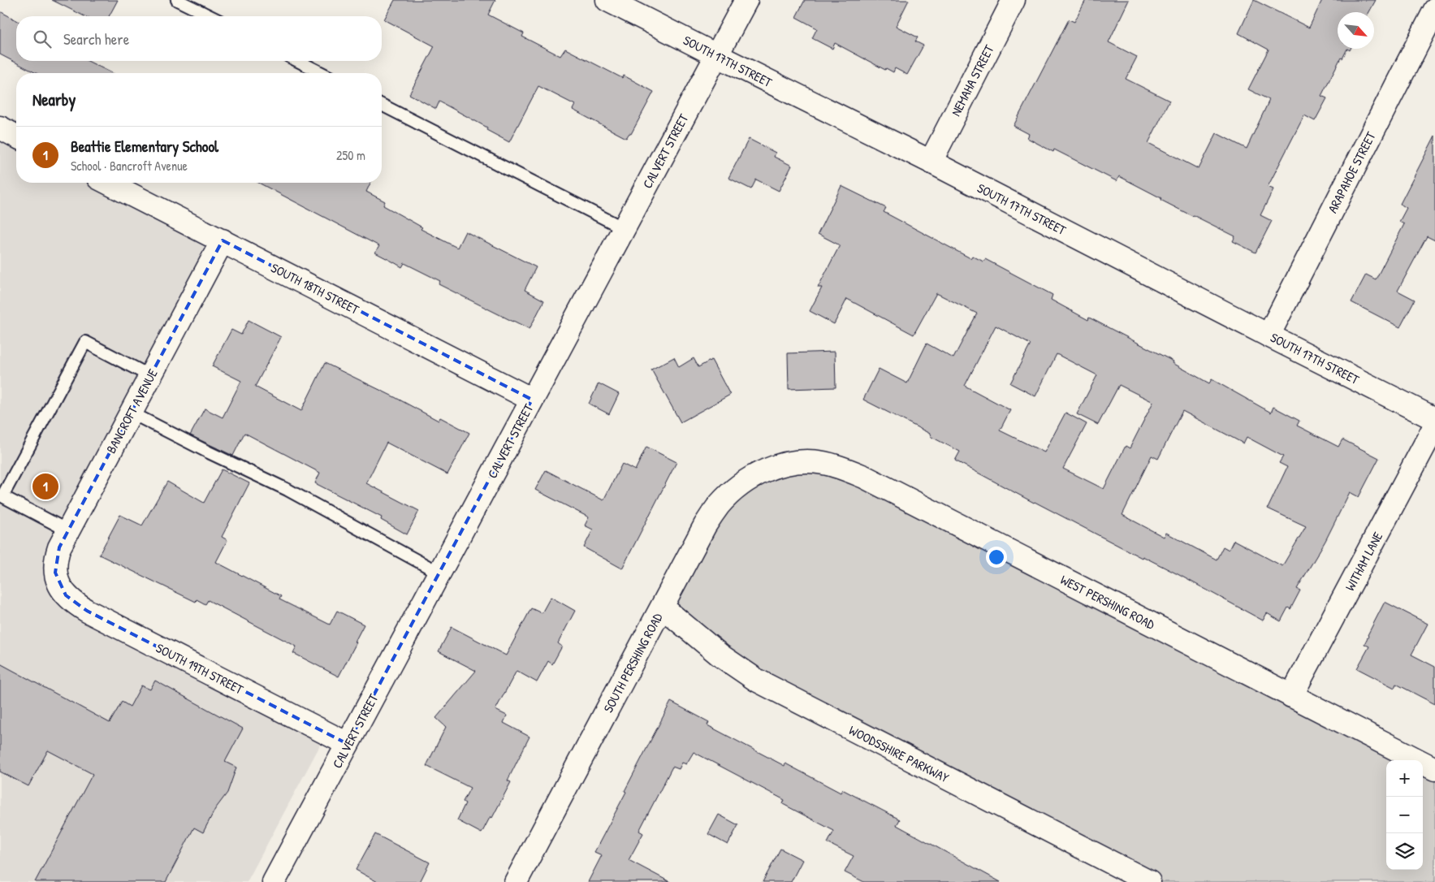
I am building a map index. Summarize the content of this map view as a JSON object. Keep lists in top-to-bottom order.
{
  "streets": {
    "street": [
      "SOUTH 17TH STREET",
      "NEMAHA STREET",
      "CALVERT STREET",
      "ARAPAHOE STREET",
      "SOUTH 18TH STREET",
      "BANCROFT AVENUE",
      "WITHAM LANE",
      "WEST PERSHING ROAD",
      "SOUTH PERSHING ROAD",
      "SOUTH 19TH STREET",
      "WOODSSHIRE PARKWAY"
    ]
  },
  "crossings": [
    ["SOUTH 17TH STREET", "NEMAHA STREET"],
    ["SOUTH 17TH STREET", "CALVERT STREET"],
    ["SOUTH 17TH STREET", "ARAPAHOE STREET"],
    ["CALVERT STREET", "SOUTH 18TH STREET"],
    ["CALVERT STREET", "SOUTH 19TH STREET"],
    ["SOUTH 18TH STREET", "BANCROFT AVENUE"],
    ["BANCROFT AVENUE", "SOUTH 19TH STREET"],
    ["WITHAM LANE", "WEST PERSHING ROAD"],
    ["WEST PERSHING ROAD", "SOUTH PERSHING ROAD"],
    ["SOUTH PERSHING ROAD", "WOODSSHIRE PARKWAY"]
  ],
  "north": "bottom right",
  "page": {
    "search": "Search here",
    "heading": "Nearby",
    "list": [
      {
        "mark": "1",
        "name": "Beattie Elementary School",
        "note": "School · Bancroft Avenue",
        "value": "250 m"
      }
    ],
    "pins": "1",
    "map_buttons": ["+", "−"]
  }
}
